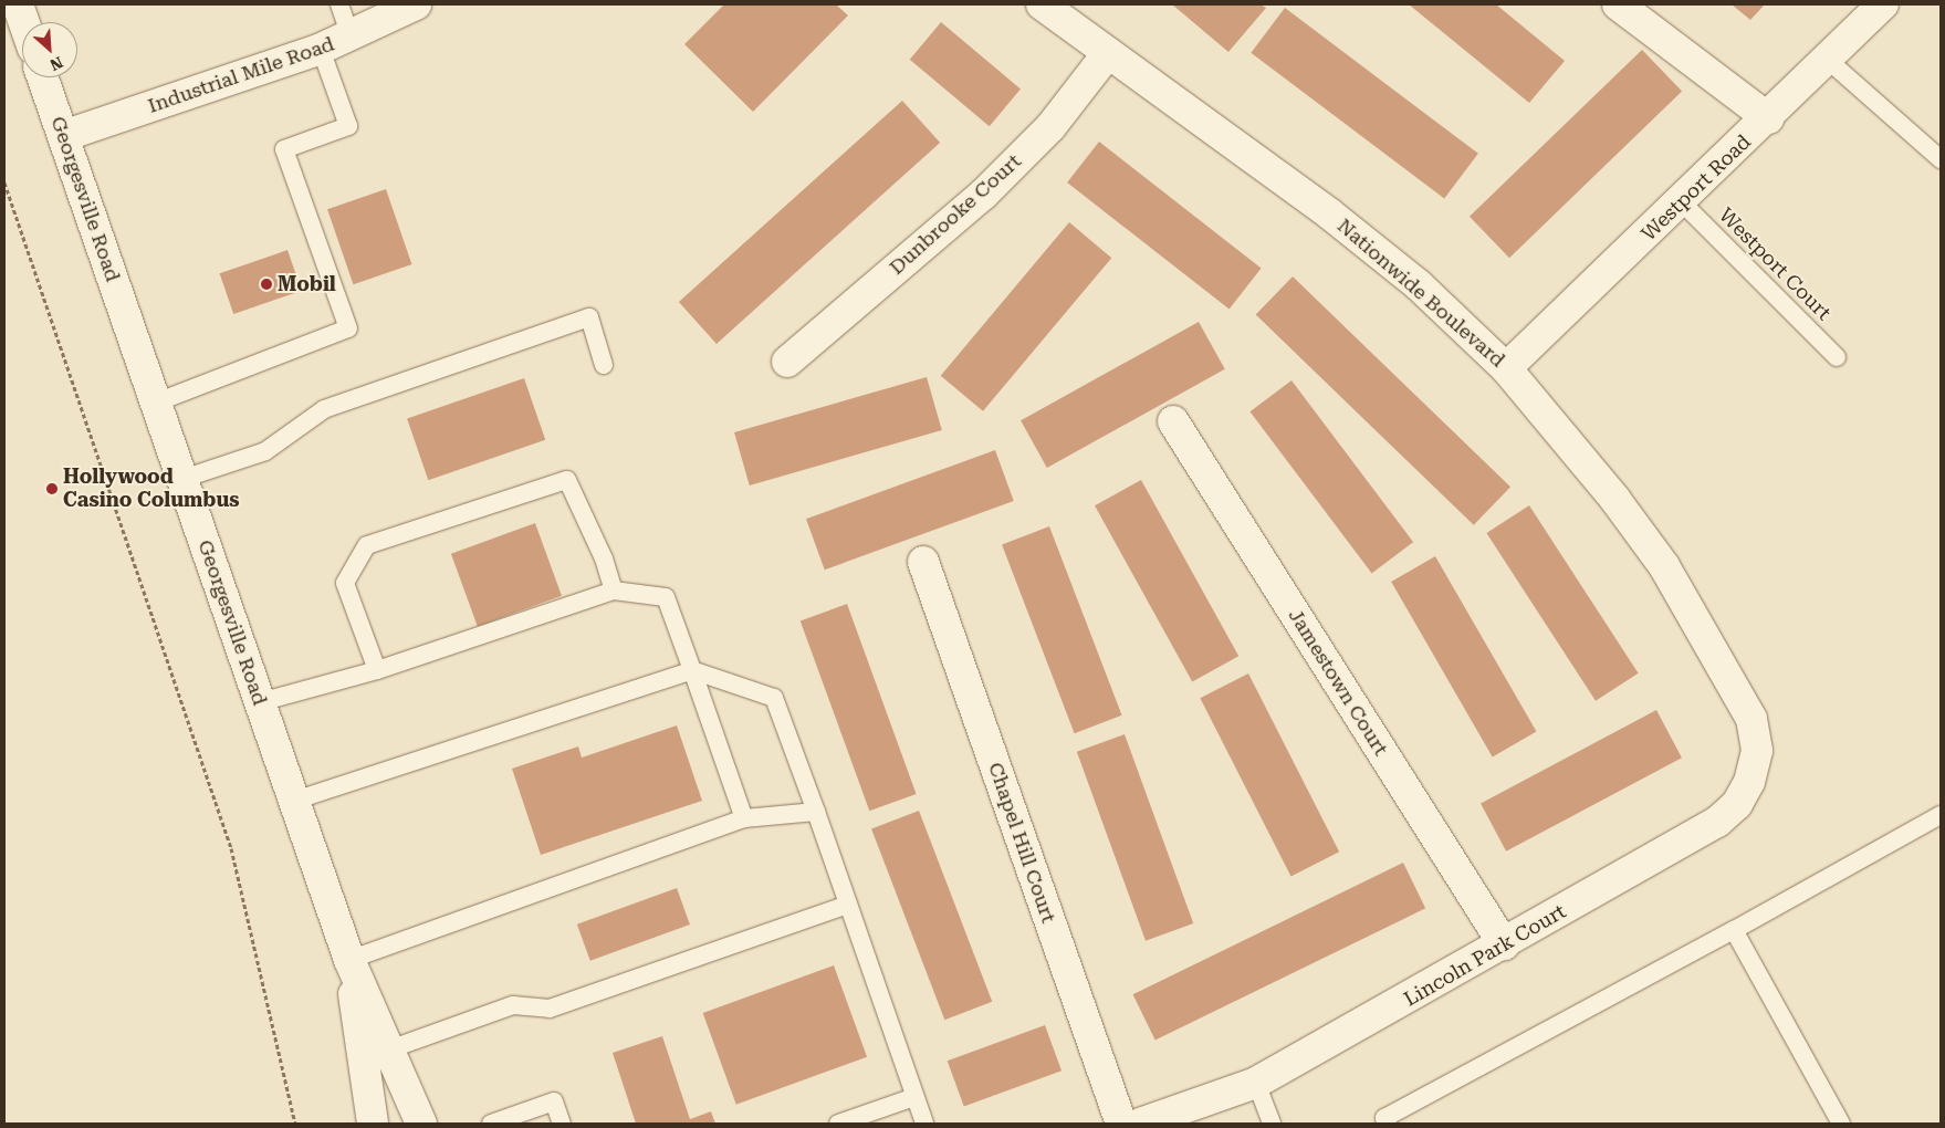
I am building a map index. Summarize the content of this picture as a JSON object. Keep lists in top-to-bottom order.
{
  "streets": {
    "street": [
      "Industrial Mile Road",
      "Westport Road",
      "Georgesville Road",
      "Dunbrooke Court",
      "Nationwide Boulevard",
      "Jamestown Court",
      "Chapel Hill Court",
      "Lincoln Park Court"
    ],
    "lane": ["Westport Court"]
  },
  "crossings": [
    ["Industrial Mile Road", "Georgesville Road"],
    ["Westport Road", "Westport Court"],
    ["Westport Road", "Nationwide Boulevard"],
    ["Dunbrooke Court", "Nationwide Boulevard"],
    ["Nationwide Boulevard", "Lincoln Park Court"],
    ["Jamestown Court", "Lincoln Park Court"]
  ],
  "places": ["Mobil", "Hollywood Casino Columbus"],
  "north": "bottom right"
}
